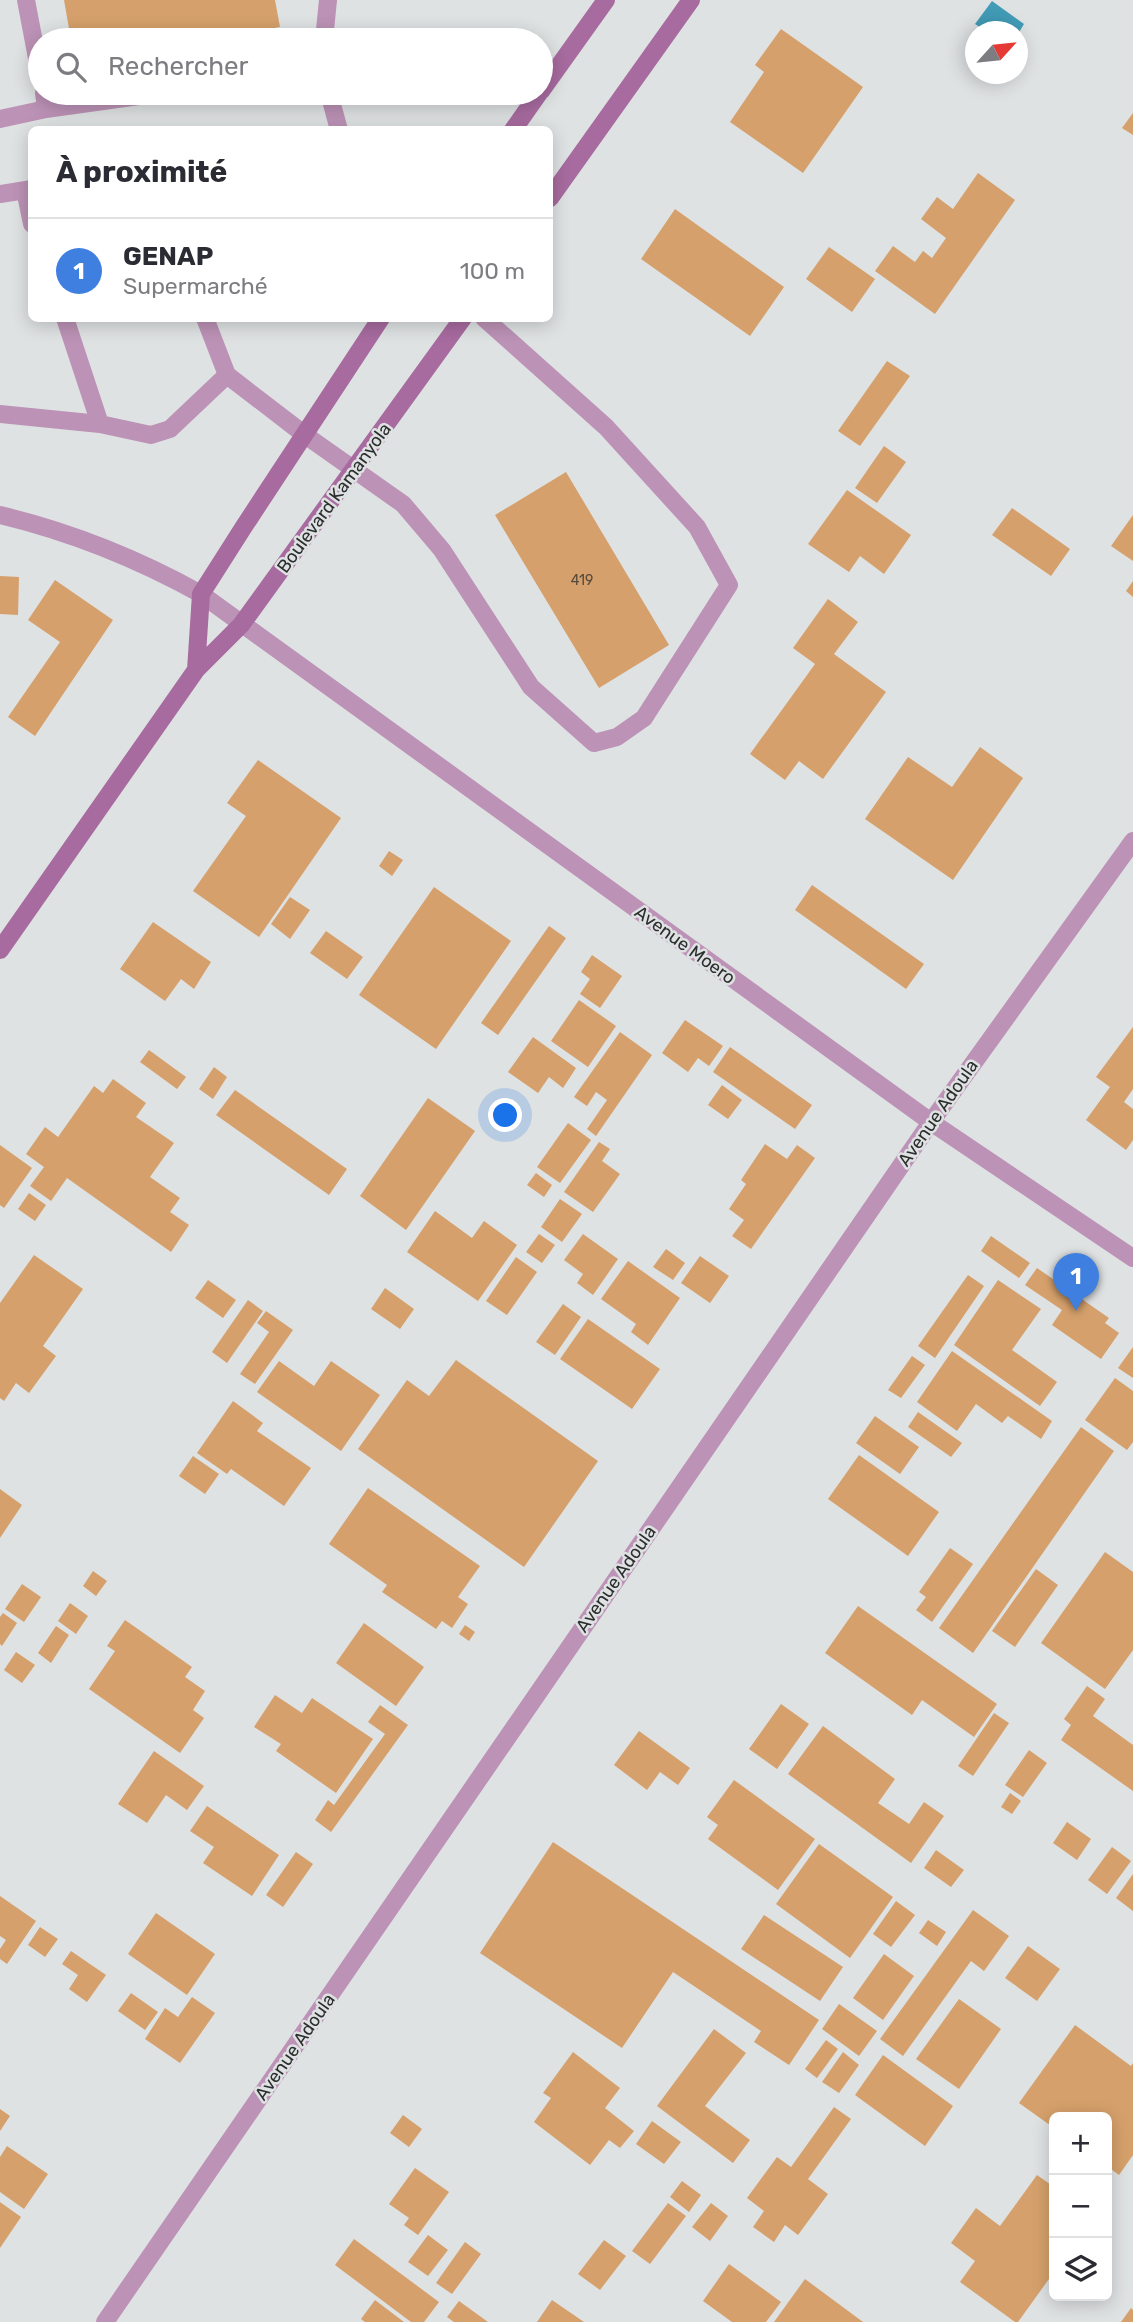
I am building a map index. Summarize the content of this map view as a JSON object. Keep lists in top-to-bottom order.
{
  "streets": {
    "main road": ["Boulevard Kamanyola"],
    "street": ["Avenue Moero", "Avenue Adoula"]
  },
  "crossings": [
    ["Boulevard Kamanyola", "Avenue Moero"],
    ["Avenue Moero", "Avenue Adoula"]
  ],
  "house_numbers": ["419"],
  "north": "top right",
  "page": {
    "search": "Rechercher",
    "heading": "À proximité",
    "list": [
      {
        "mark": "1",
        "name": "GENAP",
        "note": "Supermarché",
        "value": "100 m"
      }
    ],
    "pins": "1",
    "map_buttons": ["+", "−"]
  }
}
